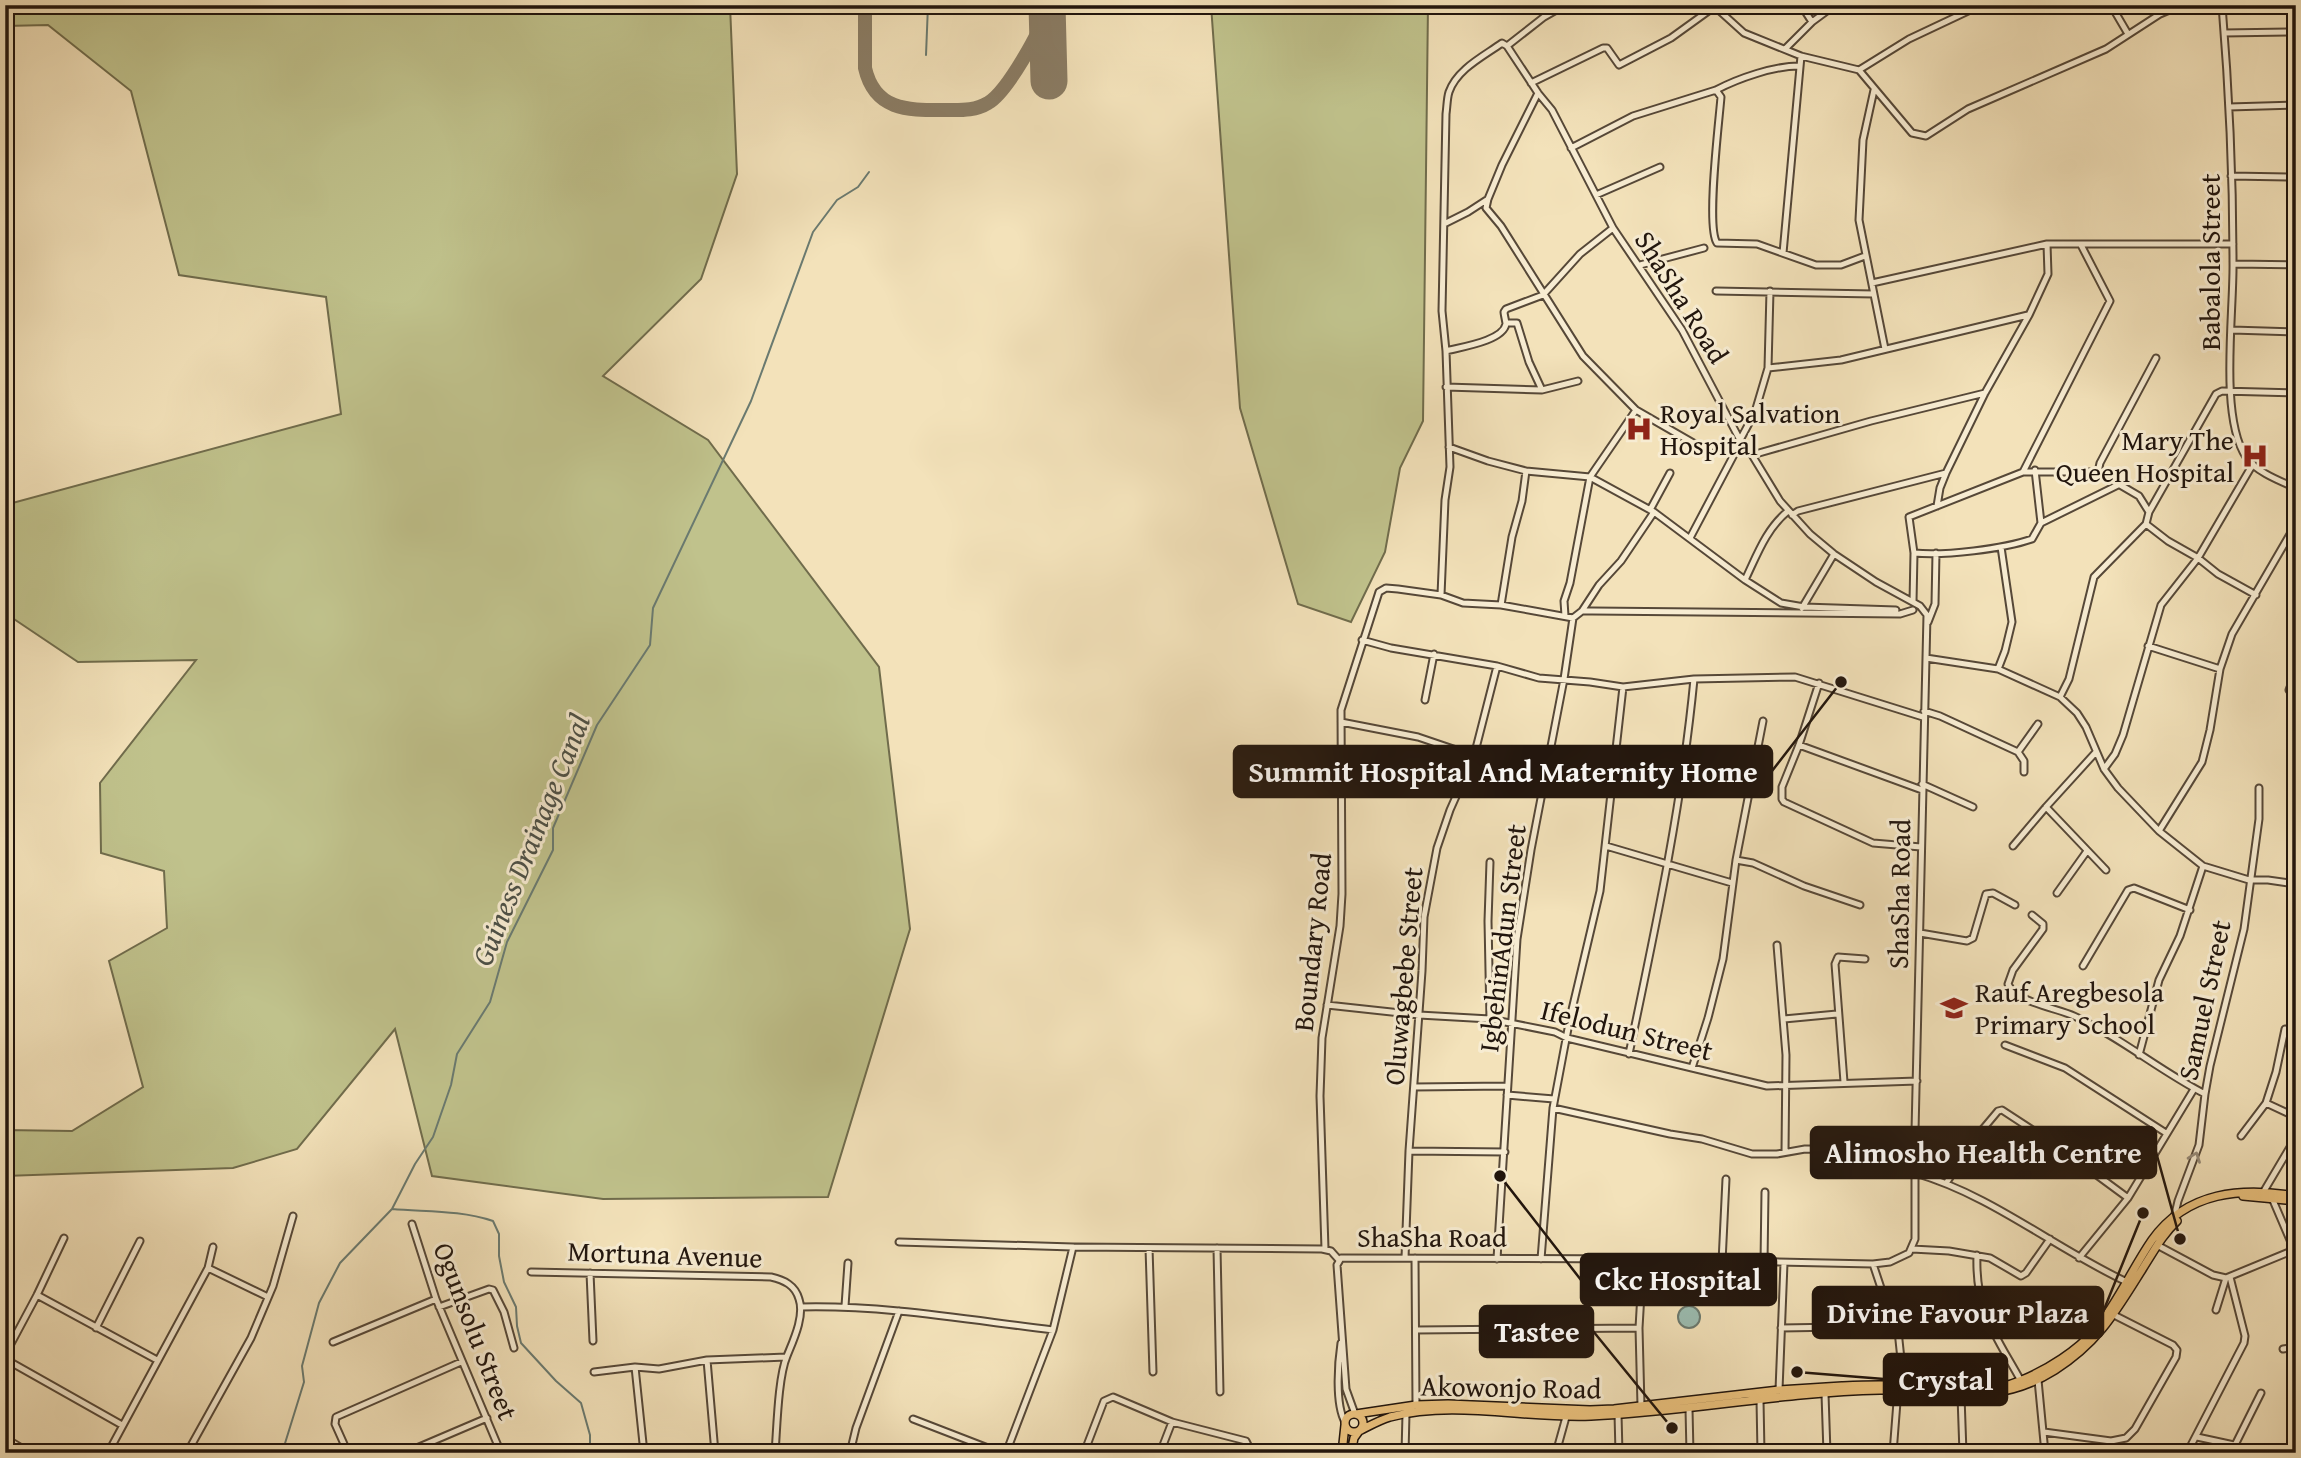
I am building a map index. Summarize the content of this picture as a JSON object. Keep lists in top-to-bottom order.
{
  "streets": {
    "main road": ["Akowonjo Road"],
    "street": [
      "Babalola Street",
      "ShaSha Road",
      "IgbehinAdun Street",
      "Boundary Road",
      "Oluwagbebe Street",
      "Samuel Street",
      "Ifelodun Street",
      "Mortuna Avenue",
      "Ogunsolu Street"
    ]
  },
  "crossings": [
    ["ShaSha Road", "IgbehinAdun Street"],
    ["ShaSha Road", "Oluwagbebe Street"],
    ["ShaSha Road", "Ifelodun Street"],
    ["IgbehinAdun Street", "Boundary Road"],
    ["IgbehinAdun Street", "Ifelodun Street"],
    ["Boundary Road", "Ifelodun Street"],
    ["Oluwagbebe Street", "Ifelodun Street"],
    ["Samuel Street", "Akowonjo Road"]
  ],
  "water": ["Guiness Drainage Canal"],
  "places": {
    "hospital": ["Royal Salvation Hospital", "Mary The Queen Hospital"],
    "other": [
      "Summit Hospital And Maternity Home",
      "Ckc Hospital",
      "Divine Favour Plaza",
      "Alimosho Health Centre",
      "Crystal",
      "Tastee"
    ],
    "school or university": ["Rauf Aregbesola Primary School"]
  }
}
